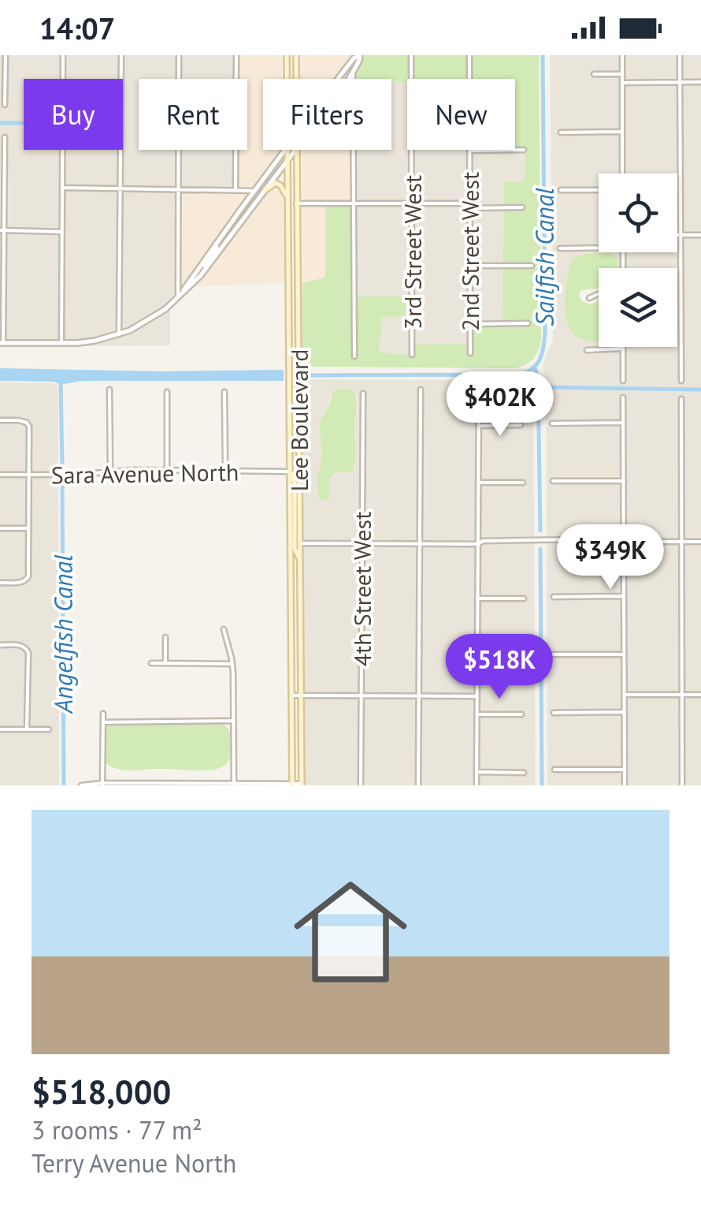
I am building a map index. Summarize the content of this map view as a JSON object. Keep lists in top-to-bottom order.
{
  "streets": {
    "main road": ["Lee Boulevard"],
    "street": [
      "2nd Street West",
      "3rd Street West",
      "Sara Avenue North",
      "4th Street West"
    ]
  },
  "crossings": [
    ["Lee Boulevard", "Sara Avenue North"]
  ],
  "water": ["Sailfish Canal", "Angelfish Canal"],
  "page": {
    "status": "14:07",
    "chip": [
      "Buy",
      "Rent",
      "Filters",
      "New"
    ],
    "price": ["$402K", "$349K", "$518K"],
    "list": [
      {
        "name": "$518,000",
        "note": "3 rooms · 77 m² · Terry Avenue North"
      }
    ]
  }
}
